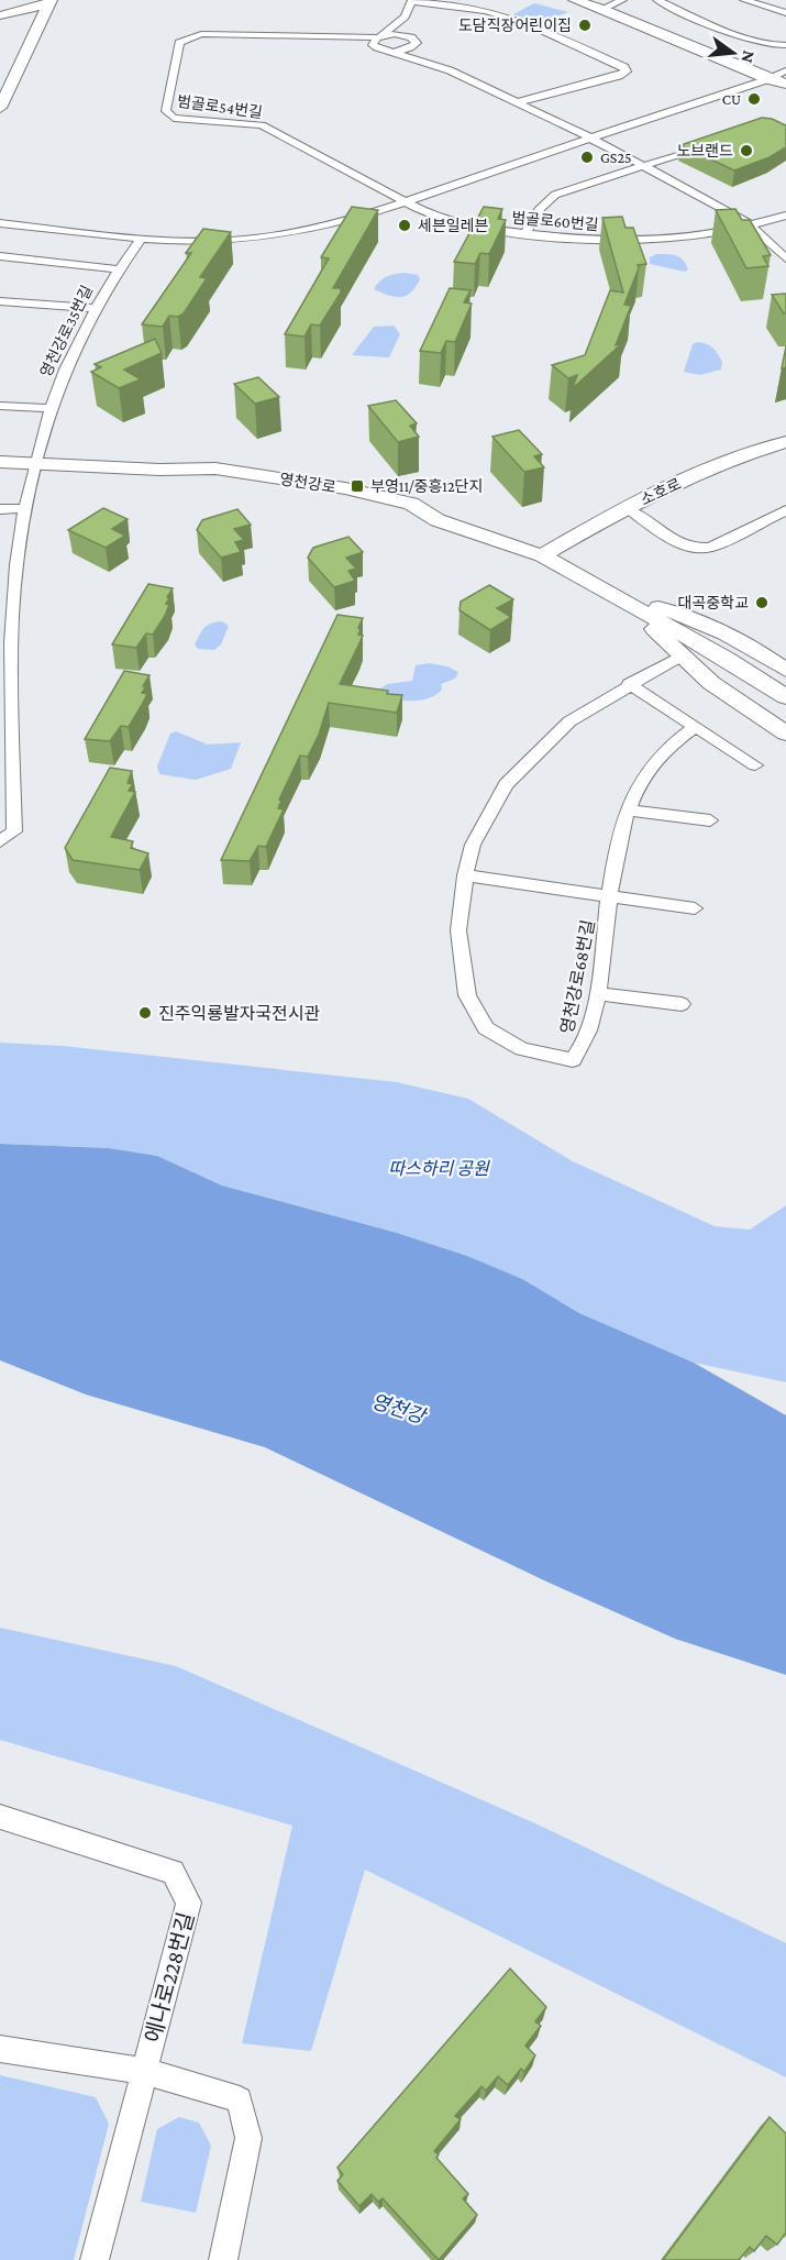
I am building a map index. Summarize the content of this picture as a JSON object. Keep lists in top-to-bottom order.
{
  "streets": {
    "street": [
      "범골로54번길",
      "범골로60번길",
      "영천강로35번길",
      "영천강로",
      "소호로",
      "영천강로68번길",
      "에나로228번길"
    ]
  },
  "crossings": [
    ["범골로54번길", "범골로60번길"],
    ["영천강로35번길", "영천강로"],
    ["영천강로", "소호로"],
    ["영천강로", "영천강로68번길"]
  ],
  "water": ["영천강"],
  "parks": ["따스하리 공원"],
  "places": {
    "other": [
      "도담직장어린이집",
      "CU",
      "노브랜드",
      "GS25",
      "세븐일레븐",
      "대곡중학교",
      "진주익룡발자국전시관"
    ],
    "transit": ["부영11/중흥12단지"]
  },
  "north": "right"
}
